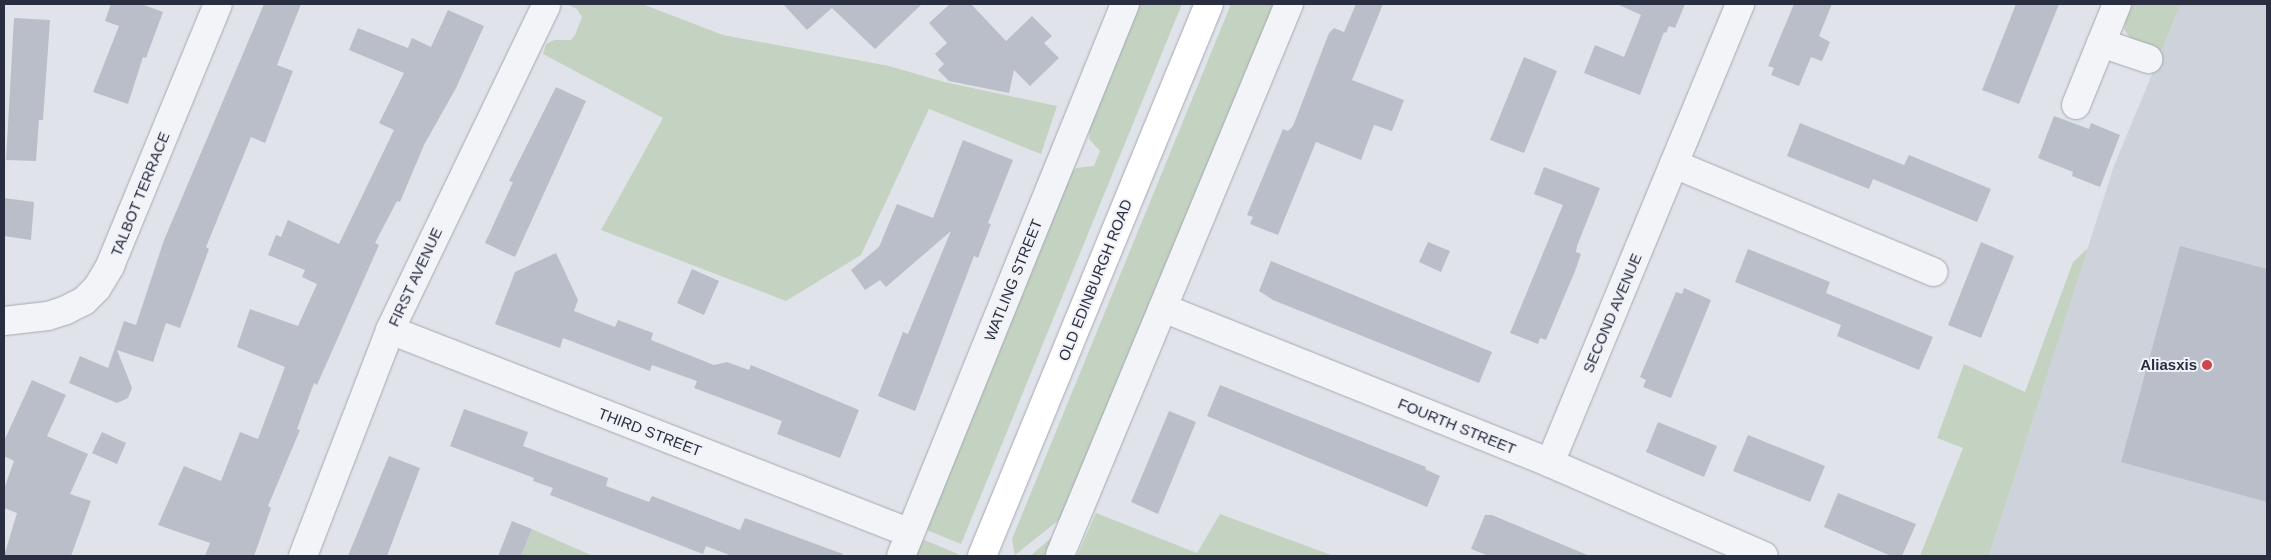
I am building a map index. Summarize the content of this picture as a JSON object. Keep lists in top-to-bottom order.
{
  "streets": {
    "main road": ["OLD EDINBURGH ROAD"],
    "street": [
      "TALBOT TERRACE",
      "FIRST AVENUE",
      "WATLING STREET",
      "SECOND AVENUE",
      "FOURTH STREET",
      "THIRD STREET"
    ]
  },
  "crossings": [
    ["FIRST AVENUE", "THIRD STREET"],
    ["WATLING STREET", "THIRD STREET"],
    ["SECOND AVENUE", "FOURTH STREET"]
  ],
  "places": ["Aliasxis"]
}
